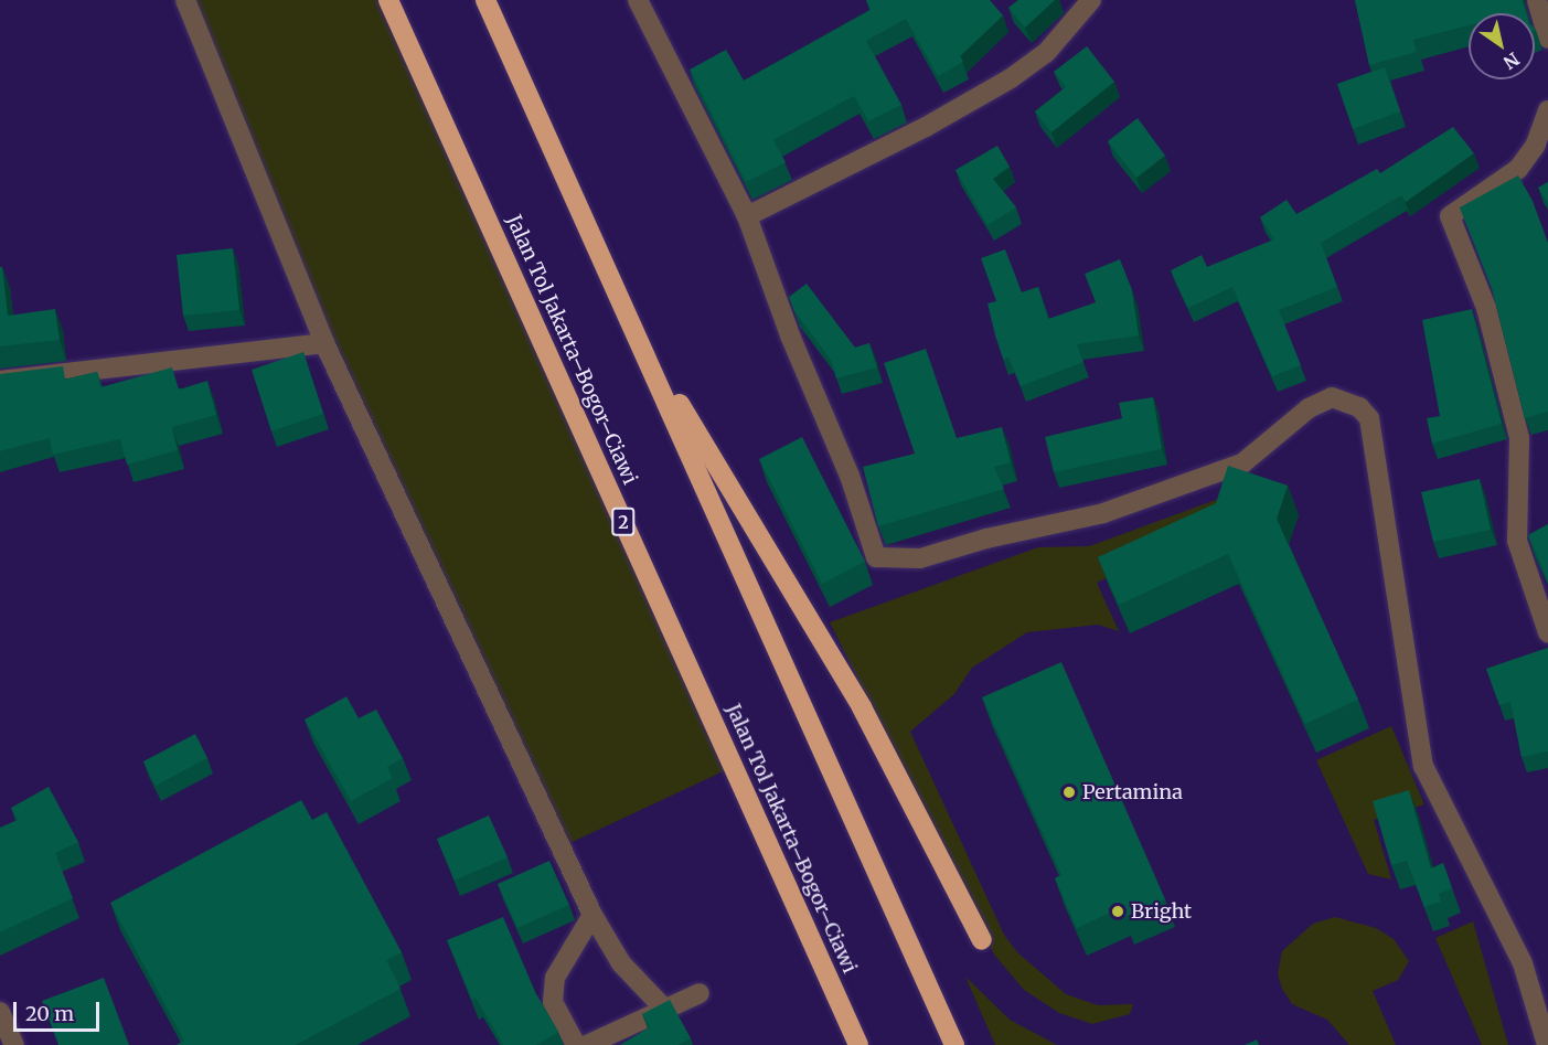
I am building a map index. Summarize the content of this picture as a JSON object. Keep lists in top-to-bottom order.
{
  "streets": {
    "highway": ["Jalan Tol Jakarta–Bogor–Ciawi", "2"]
  },
  "places": ["Pertamina", "Bright"],
  "scale_bar": "20 m",
  "north": "bottom right"
}
